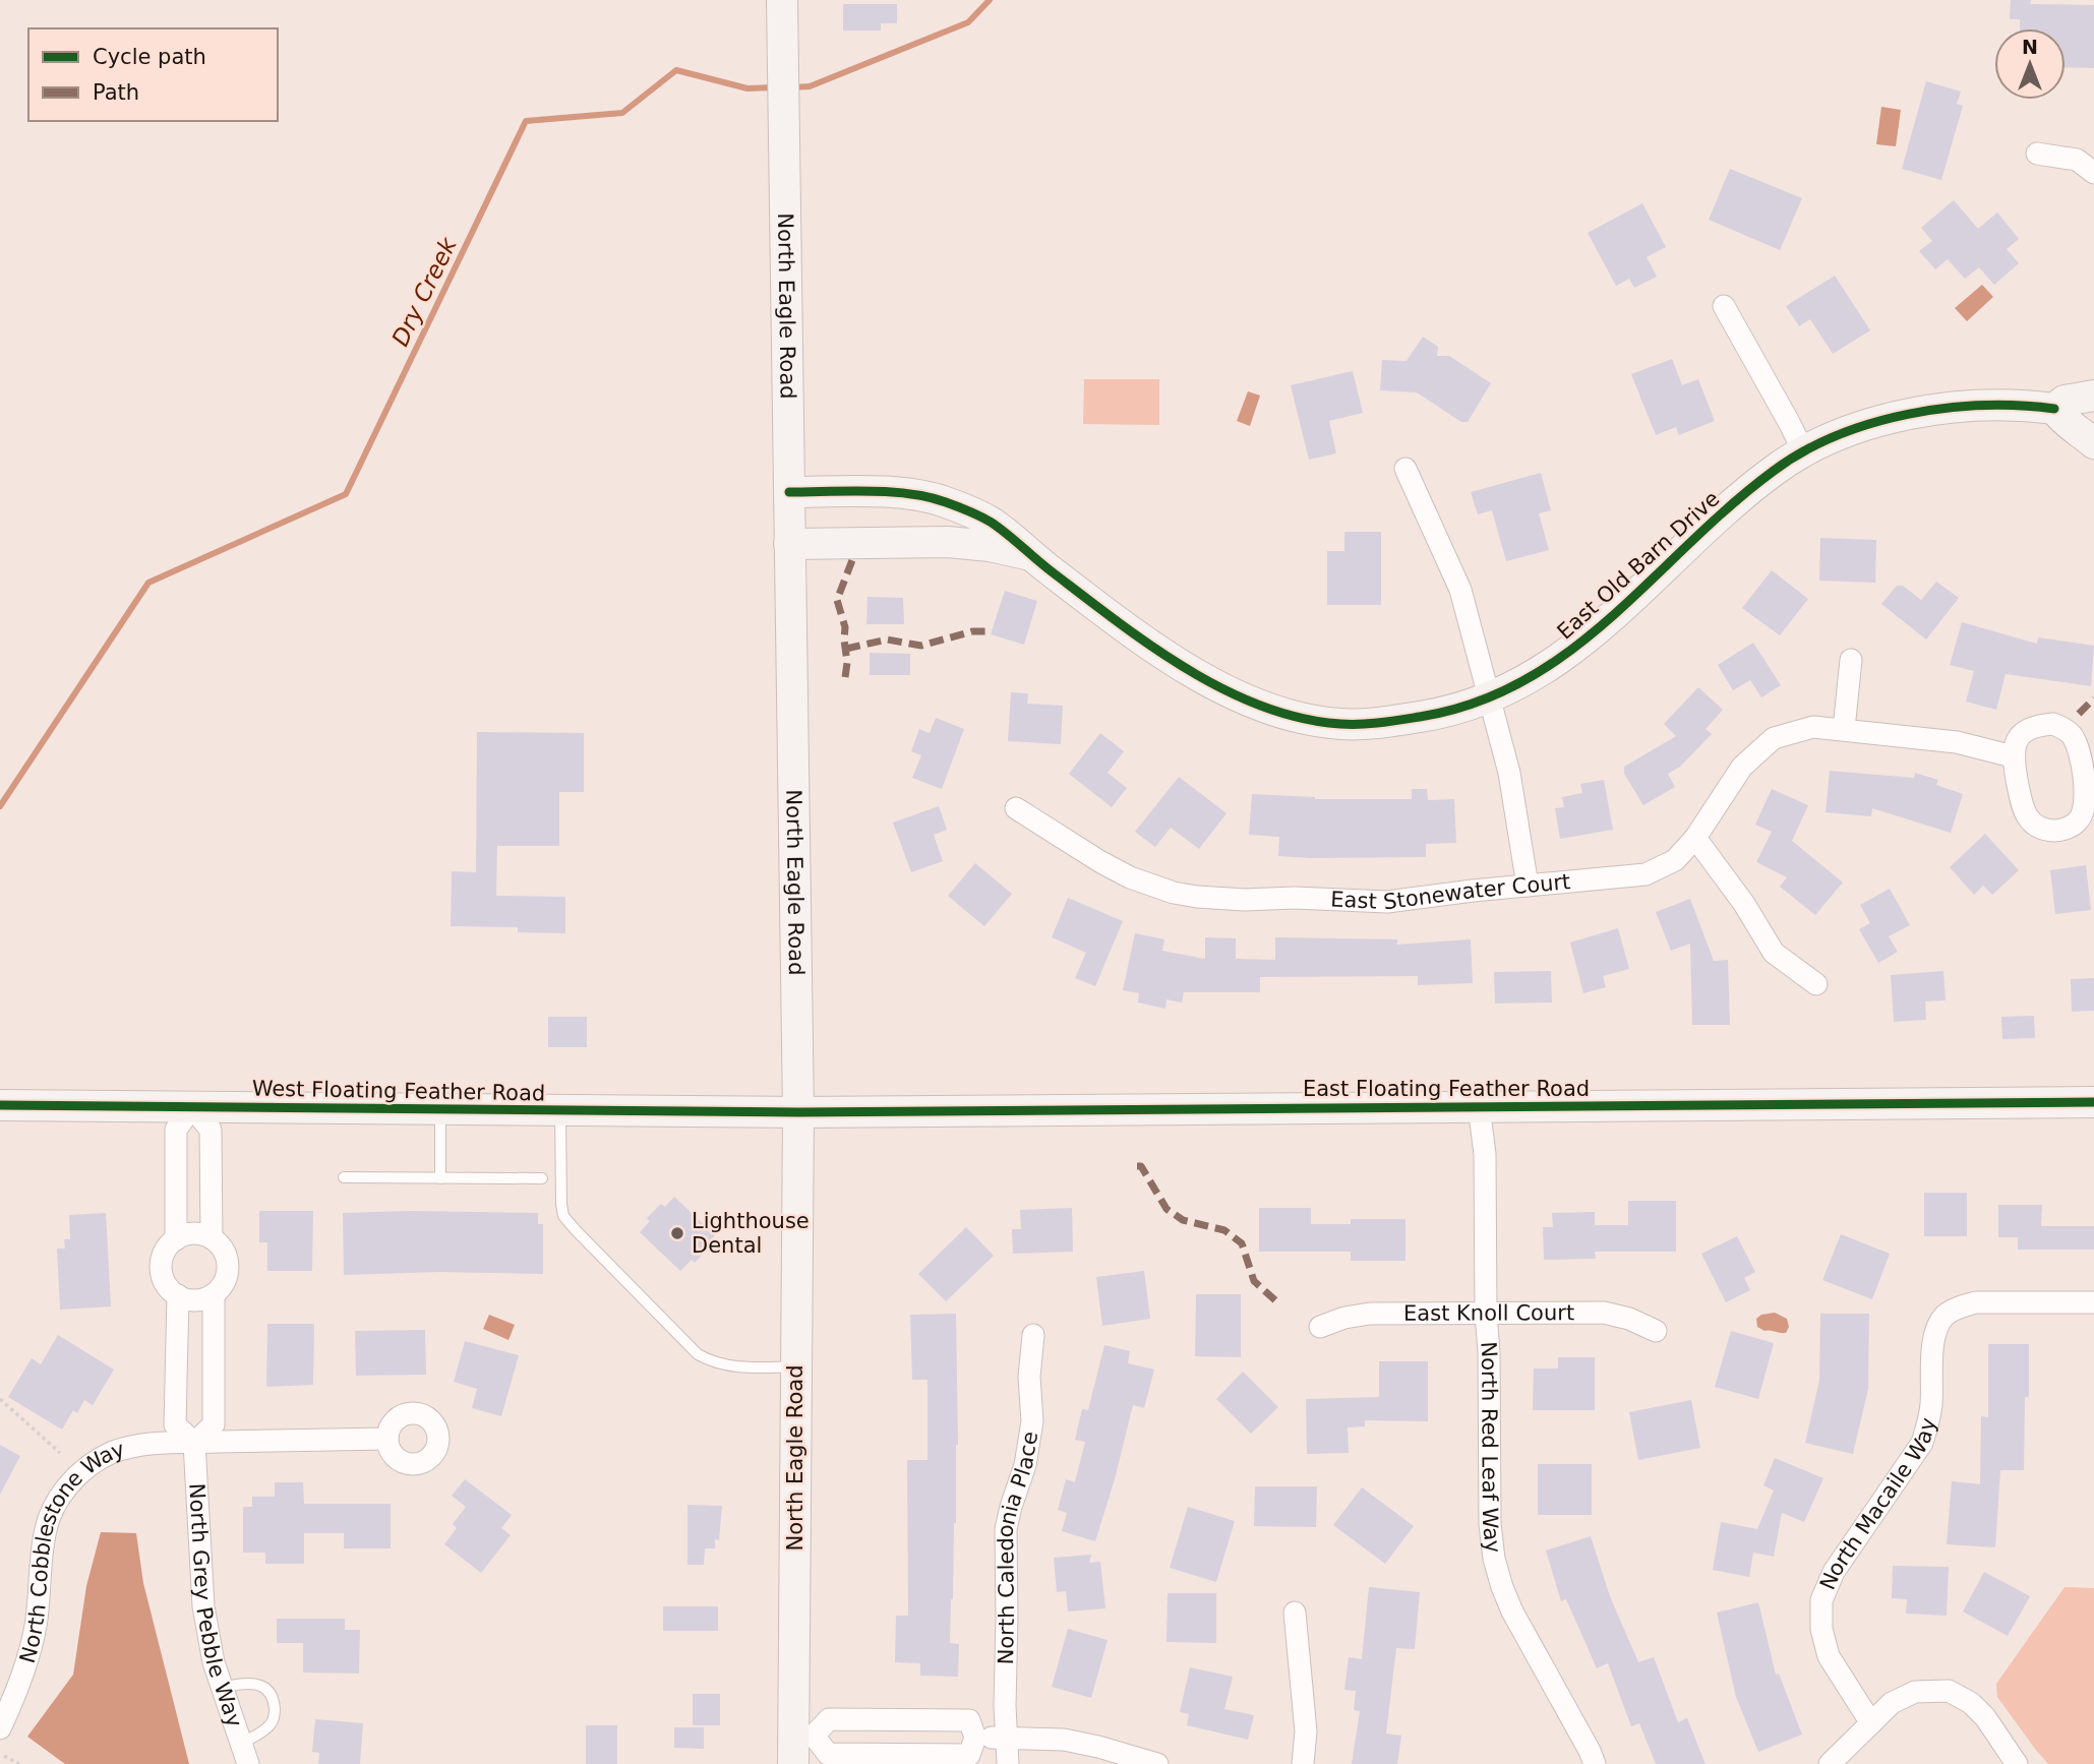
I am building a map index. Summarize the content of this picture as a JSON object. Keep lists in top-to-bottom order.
{
  "streets": {
    "main road": [
      "North Eagle Road",
      "East Old Barn Drive",
      "East Floating Feather Road",
      "West Floating Feather Road"
    ],
    "street": [
      "East Stonewater Court",
      "East Knoll Court",
      "North Red Leaf Way",
      "North Macaile Way",
      "North Caledonia Place",
      "North Cobblestone Way",
      "North Grey Pebble Way"
    ]
  },
  "crossings": [
    ["North Eagle Road", "East Old Barn Drive"],
    ["North Eagle Road", "East Floating Feather Road"],
    ["North Eagle Road", "West Floating Feather Road"],
    ["East Floating Feather Road", "West Floating Feather Road"],
    ["East Floating Feather Road", "North Red Leaf Way"],
    ["East Knoll Court", "North Red Leaf Way"],
    ["North Cobblestone Way", "North Grey Pebble Way"]
  ],
  "water": ["Dry Creek"],
  "places": ["Lighthouse Dental"],
  "legend": ["Cycle path", "Path"],
  "north": "top"
}
